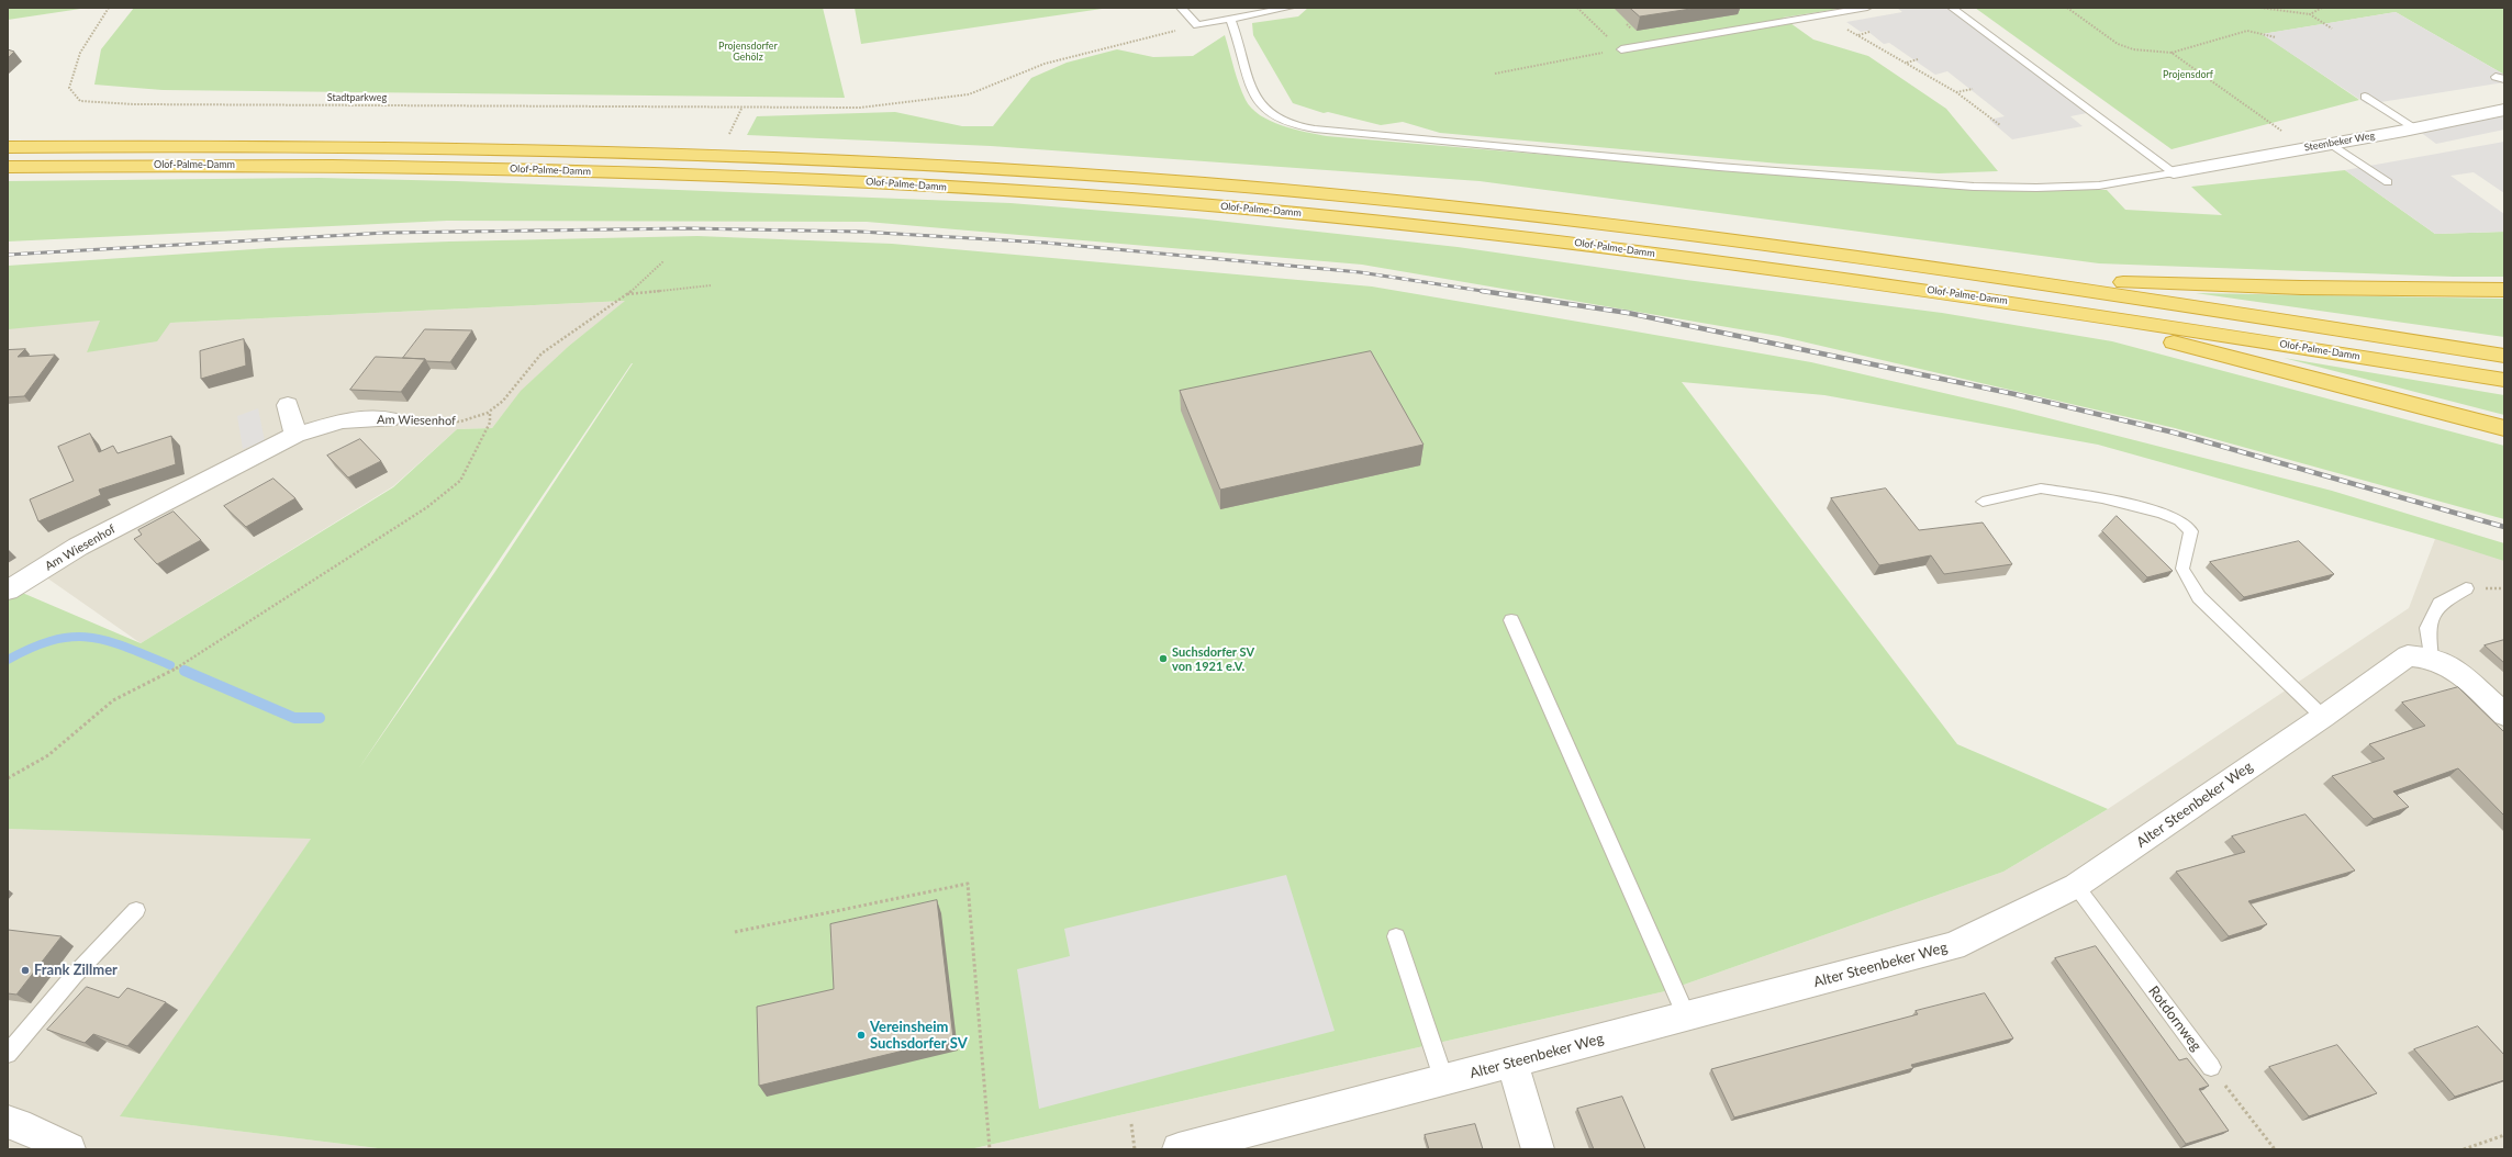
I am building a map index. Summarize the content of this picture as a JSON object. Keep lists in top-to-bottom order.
{
  "streets": {
    "highway": ["Olof-Palme-Damm"],
    "street": ["Steenbeker Weg", "Am Wiesenhof", "Alter Steenbeker Weg"],
    "lane": ["Rotdornweg"],
    "path": ["Stadtparkweg"]
  },
  "crossings": [
    ["Alter Steenbeker Weg", "Rotdornweg"]
  ],
  "parks": ["Projensdorfer Gehölz", "Projensdorf"],
  "places": ["Suchsdorfer SV von 1921 e.V.", "Frank Zillmer", "Vereinsheim Suchsdorfer SV"]
}
